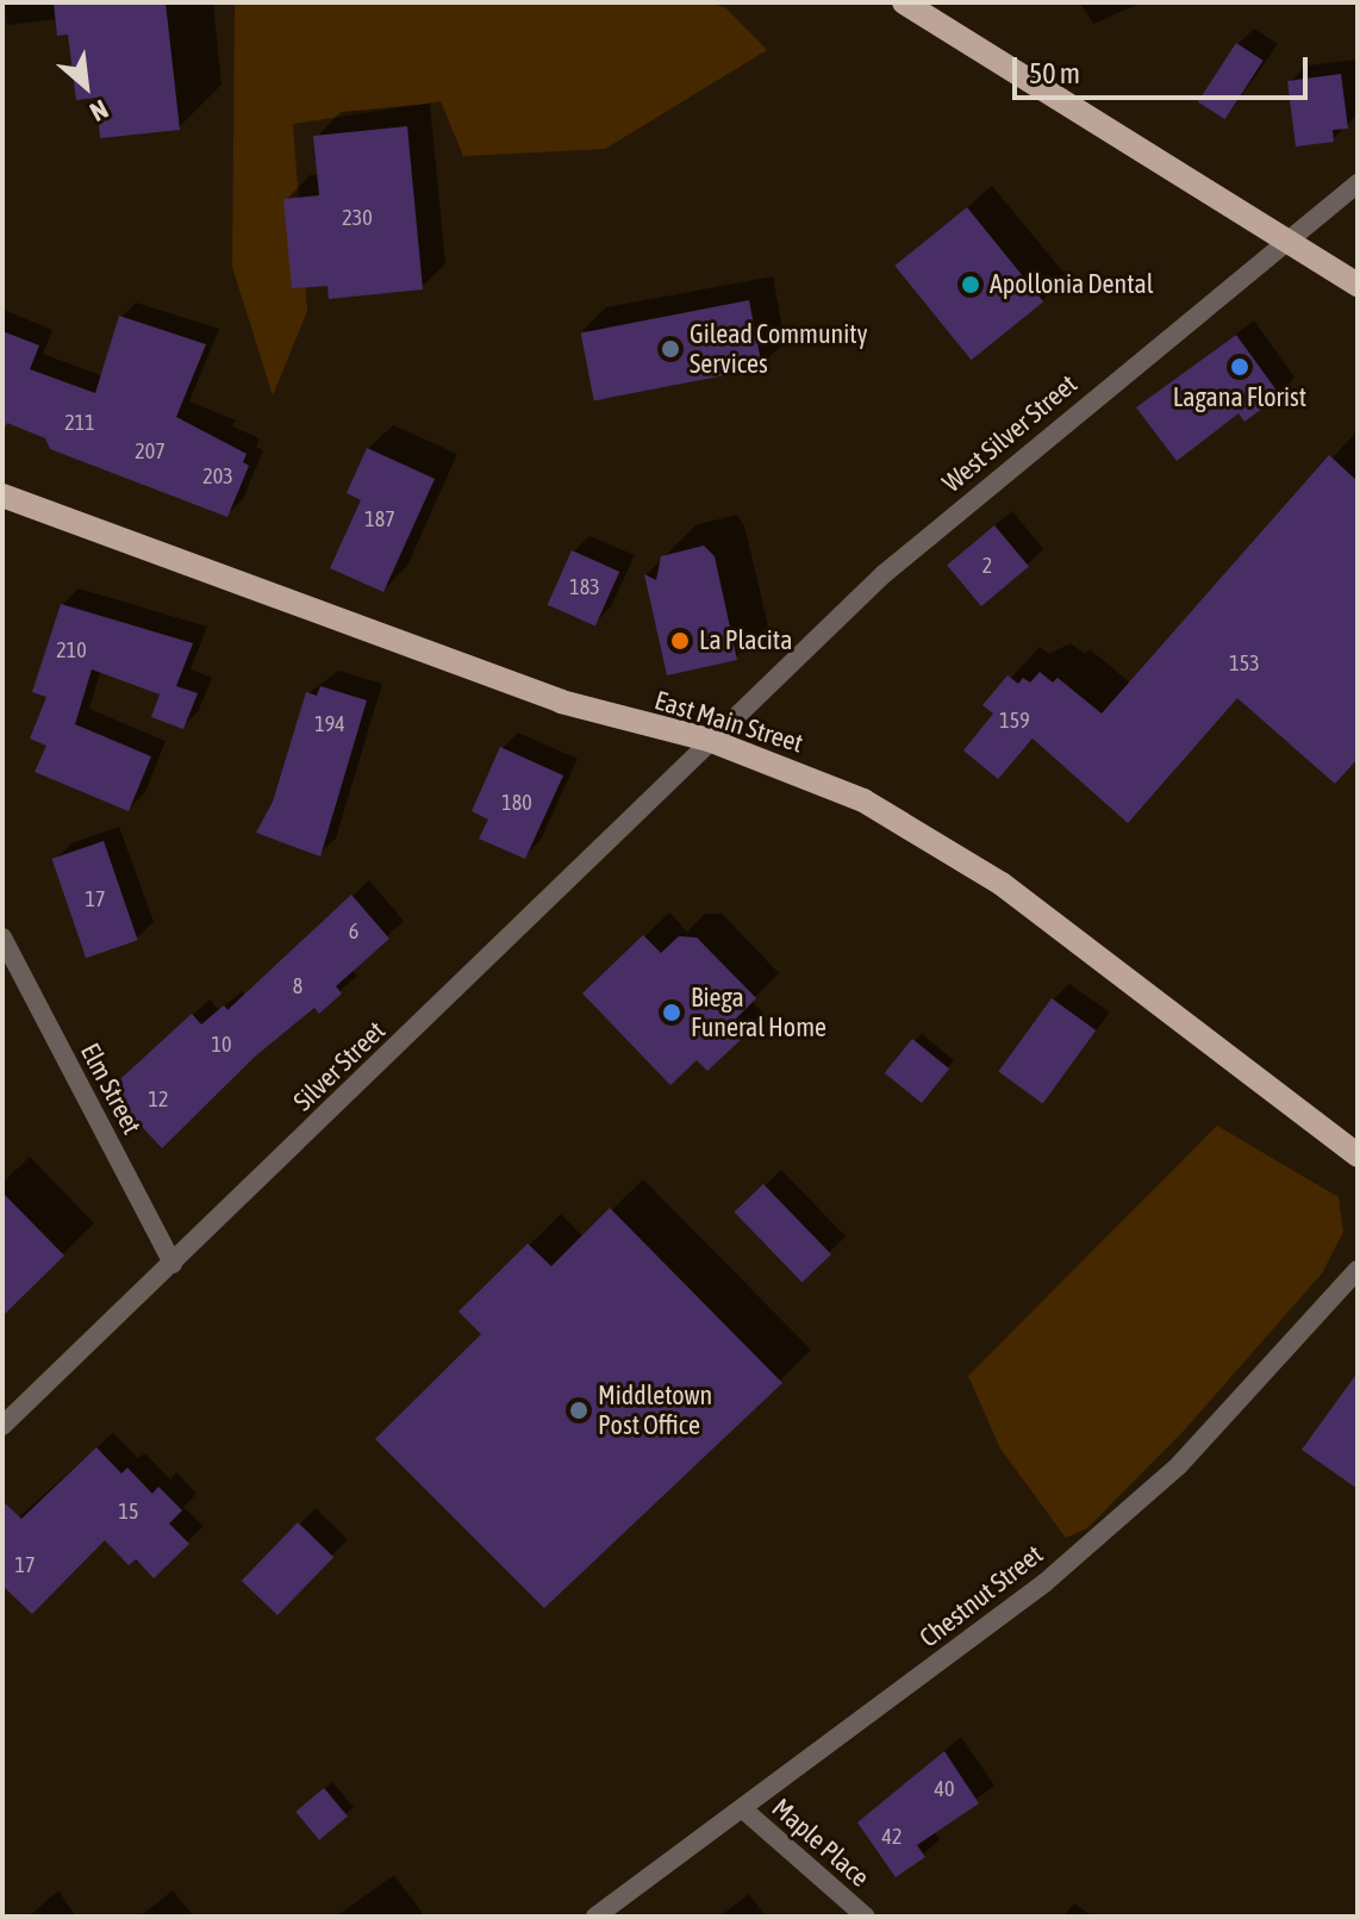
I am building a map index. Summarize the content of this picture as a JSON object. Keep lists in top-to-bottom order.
{
  "streets": {
    "main road": ["East Main Street"],
    "street": [
      "West Silver Street",
      "Silver Street",
      "Elm Street",
      "Chestnut Street",
      "Maple Place"
    ]
  },
  "crossings": [
    ["West Silver Street", "East Main Street"],
    ["West Silver Street", "Silver Street"],
    ["East Main Street", "Silver Street"],
    ["Silver Street", "Elm Street"],
    ["Chestnut Street", "Maple Place"]
  ],
  "places": [
    "Apollonia Dental",
    "Gilead Community Services",
    "Lagana Florist",
    "La Placita",
    "Biega Funeral Home",
    "Middletown Post Office"
  ],
  "house_numbers": [
    "230",
    "211",
    "207",
    "203",
    "187",
    "2",
    "183",
    "210",
    "153",
    "159",
    "194",
    "180",
    "17",
    "6",
    "8",
    "10",
    "12",
    "15",
    "17",
    "40",
    "42"
  ],
  "scale_bar": "50 m",
  "north": "bottom right"
}
